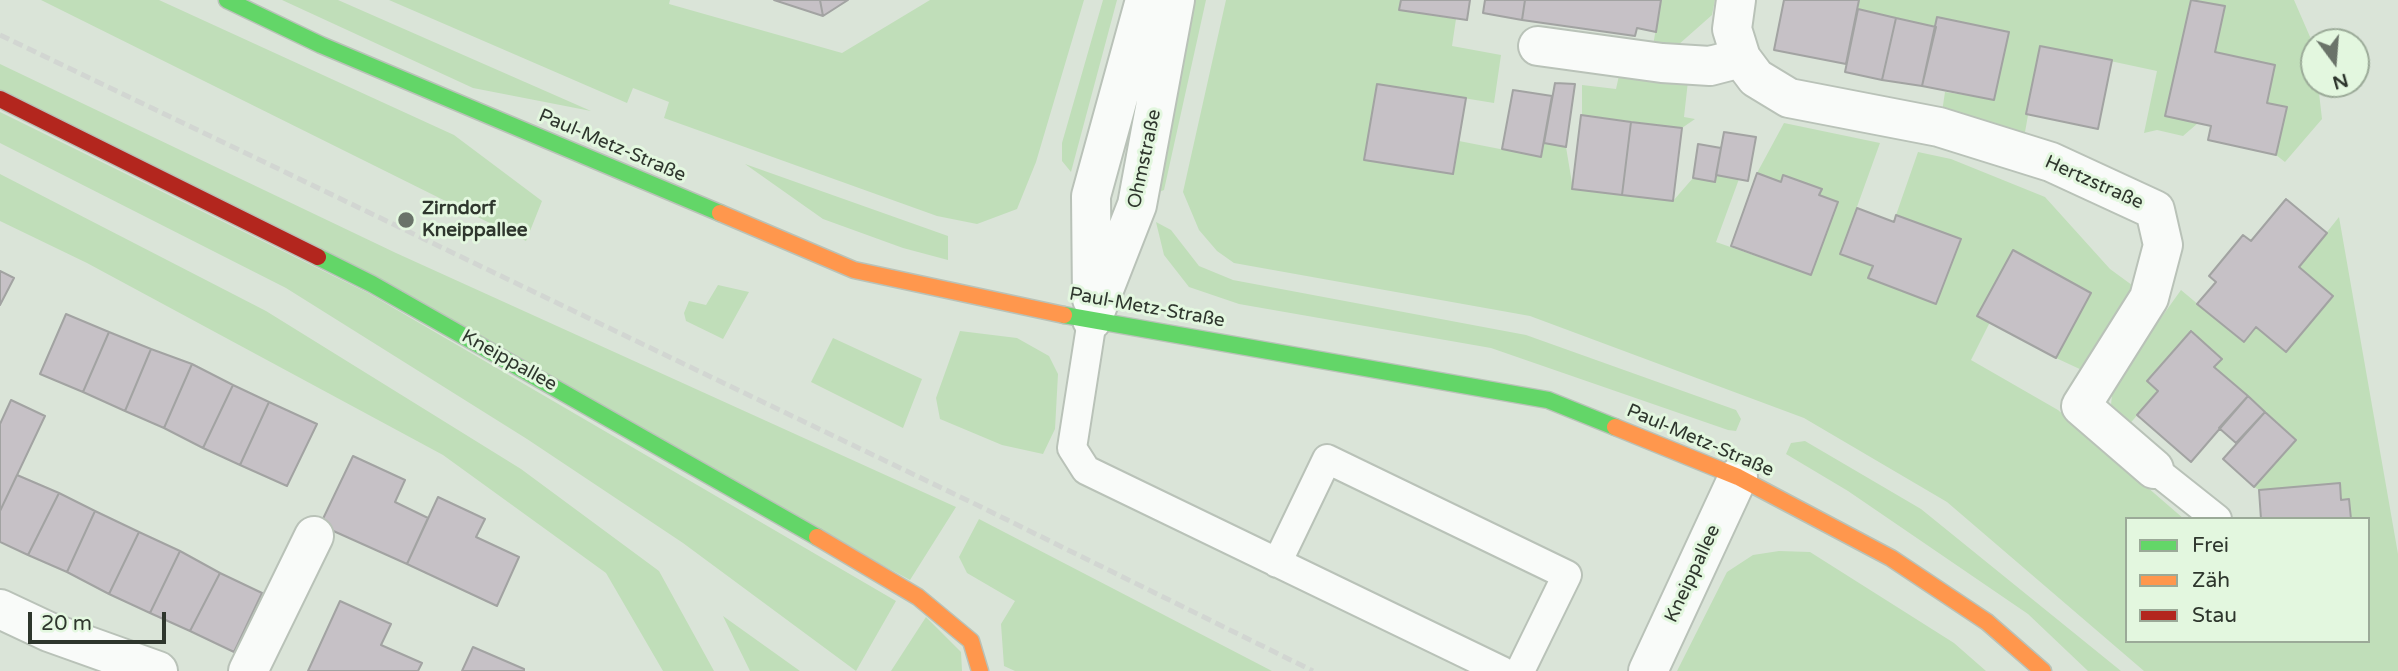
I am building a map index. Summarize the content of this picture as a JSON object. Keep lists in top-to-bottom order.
{
  "streets": {
    "street": [
      "Paul-Metz-Straße",
      "Ohmstraße",
      "Hertzstraße",
      "Kneippallee"
    ]
  },
  "crossings": [
    ["Paul-Metz-Straße", "Ohmstraße"],
    ["Paul-Metz-Straße", "Kneippallee"]
  ],
  "places": ["Zirndorf Kneippallee"],
  "legend": ["Frei", "Zäh", "Stau"],
  "scale_bar": "20 m",
  "north": "bottom"
}
